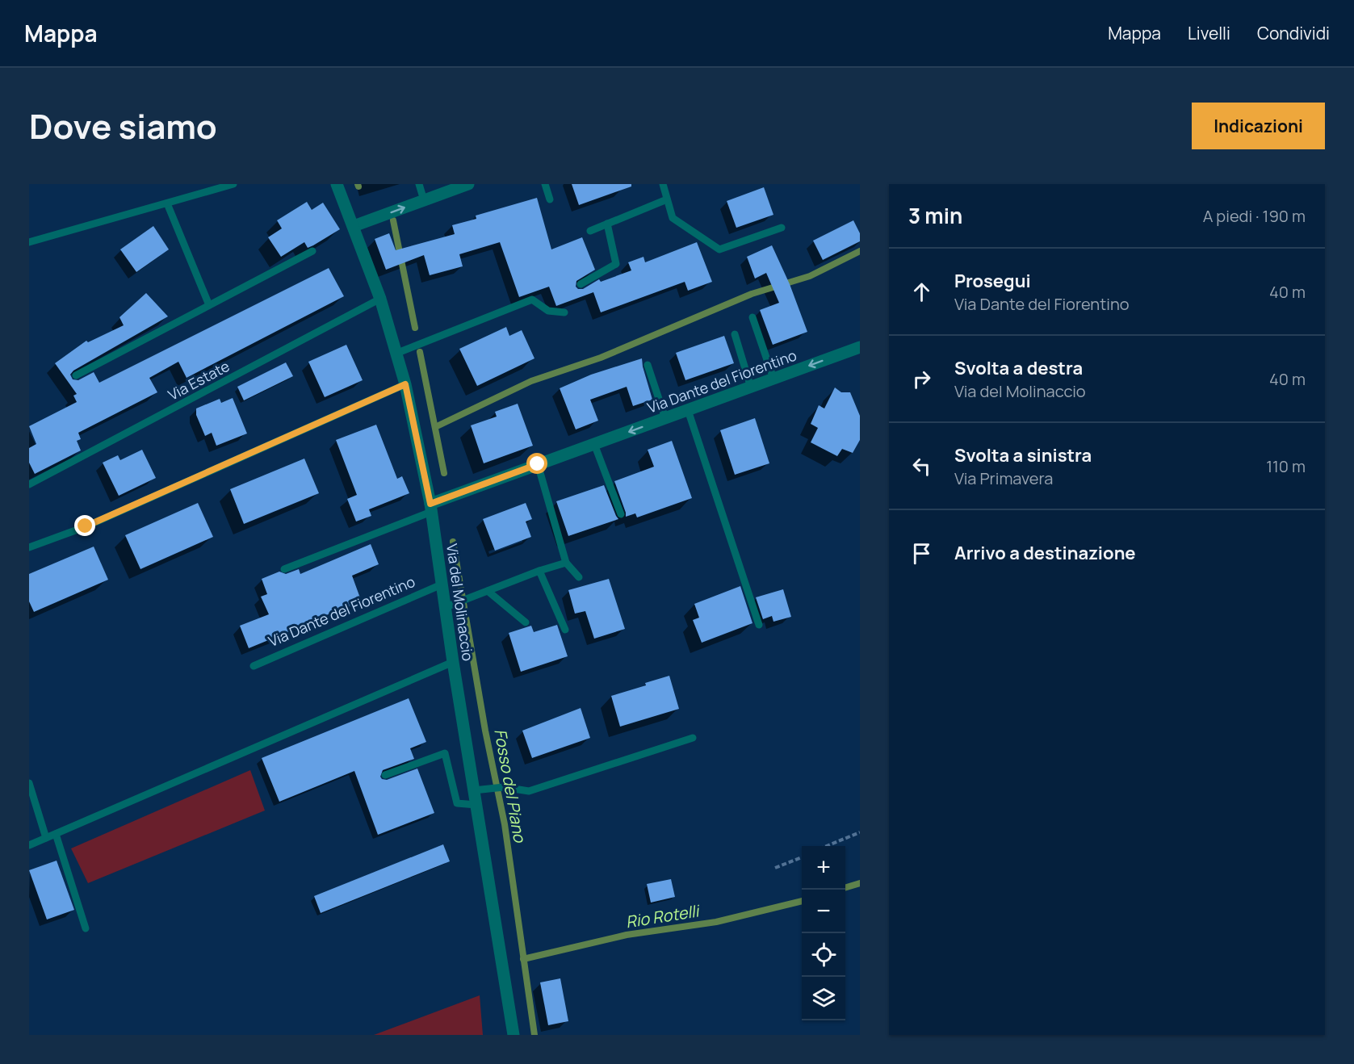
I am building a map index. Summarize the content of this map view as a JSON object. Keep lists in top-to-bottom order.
{
  "streets": {
    "street": ["Via Dante del Fiorentino", "Via del Molinaccio"],
    "lane": ["Via Estate"]
  },
  "crossings": [
    ["Via Estate", "Via del Molinaccio"],
    ["Via Dante del Fiorentino", "Via del Molinaccio"]
  ],
  "water": ["Fosso del Piano", "Rio Rotelli"],
  "page": {
    "header": "Mappa",
    "nav": ["Mappa", "Livelli", "Condividi"],
    "title": "Dove siamo",
    "buttons": "Indicazioni",
    "heading": ["3 min", "A piedi · 190 m"],
    "list": [
      ["Prosegui", "Via Dante del Fiorentino", "40 m"],
      ["Svolta a destra", "Via del Molinaccio", "40 m"],
      ["Svolta a sinistra", "Via Primavera", "110 m"],
      "Arrivo a destinazione"
    ],
    "map_buttons": ["+", "−"]
  }
}
